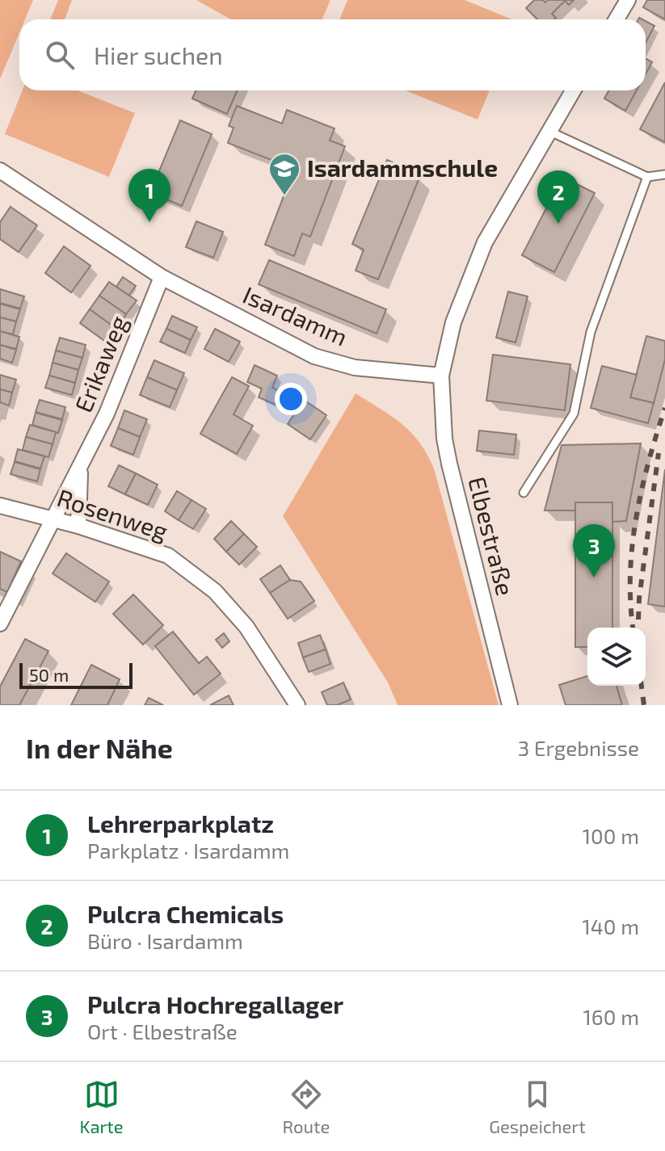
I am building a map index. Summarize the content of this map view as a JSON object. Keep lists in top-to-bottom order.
{
  "streets": {
    "street": [
      "Isardamm",
      "Erikaweg",
      "Rosenweg",
      "Elbestraße"
    ]
  },
  "crossings": [
    ["Isardamm", "Erikaweg"],
    ["Isardamm", "Elbestraße"],
    ["Erikaweg", "Rosenweg"]
  ],
  "places": {
    "school or university": ["Isardammschule"]
  },
  "scale_bar": "50 m",
  "page": {
    "search": "Hier suchen",
    "pins": ["1", "2", "3"],
    "scale": "50 m",
    "heading": ["In der Nähe", "3 Ergebnisse"],
    "list": [
      {
        "mark": "1",
        "name": "Lehrerparkplatz",
        "note": "Parkplatz · Isardamm",
        "value": "100 m"
      },
      {
        "mark": "2",
        "name": "Pulcra Chemicals",
        "note": "Büro · Isardamm",
        "value": "140 m"
      },
      {
        "mark": "3",
        "name": "Pulcra Hochregallager",
        "note": "Ort · Elbestraße",
        "value": "160 m"
      }
    ],
    "nav": ["Karte", "Route", "Gespeichert"]
  }
}
